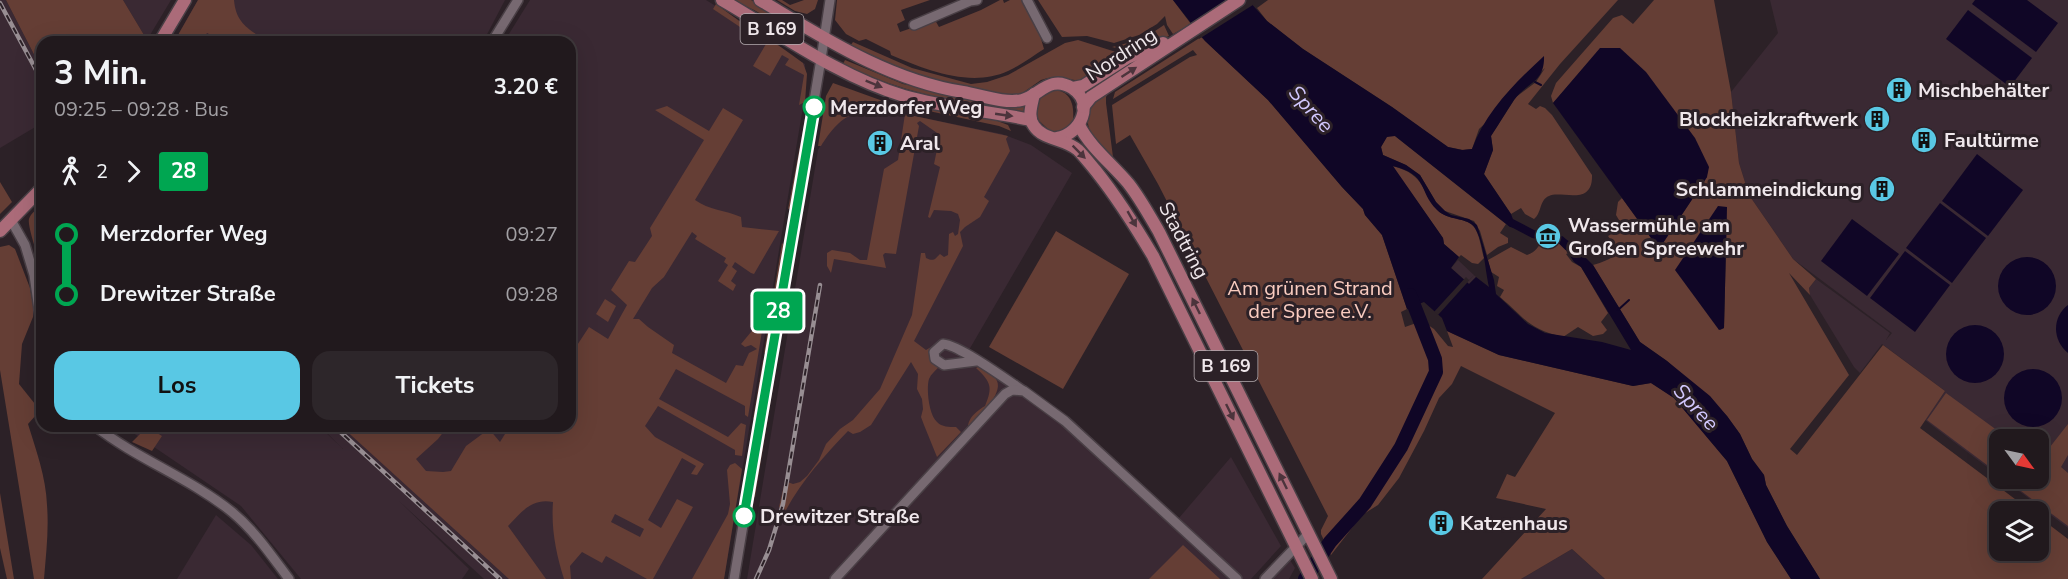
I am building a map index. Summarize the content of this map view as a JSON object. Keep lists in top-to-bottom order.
{
  "streets": {
    "main road": ["B 169", "Nordring", "Stadtring"]
  },
  "crossings": [
    ["B 169", "Nordring"],
    ["B 169", "Stadtring"],
    ["Nordring", "Stadtring"]
  ],
  "water": ["Spree"],
  "parks": ["Am grünen Strand der Spree e.V."],
  "places": {
    "building": [
      "Mischbehälter",
      "Blockheizkraftwerk",
      "Faultürme",
      "Aral",
      "Schlammeindickung",
      "Katzenhaus"
    ],
    "other": ["Merzdorfer Weg", "Drewitzer Straße"],
    "museum": ["Wassermühle am Großen Spreewehr"]
  },
  "lines": ["bus line 28"],
  "north": "bottom right",
  "page": {
    "on_map": "28",
    "heading": ["3 Min.", "09:25 – 09:28 · Bus", "3.20 €"],
    "legs": ["2", "28"],
    "list": [
      {
        "name": "Merzdorfer Weg",
        "value": "09:27"
      },
      {
        "name": "Drewitzer Straße",
        "value": "09:28"
      }
    ],
    "buttons": ["Los", "Tickets"]
  }
}
